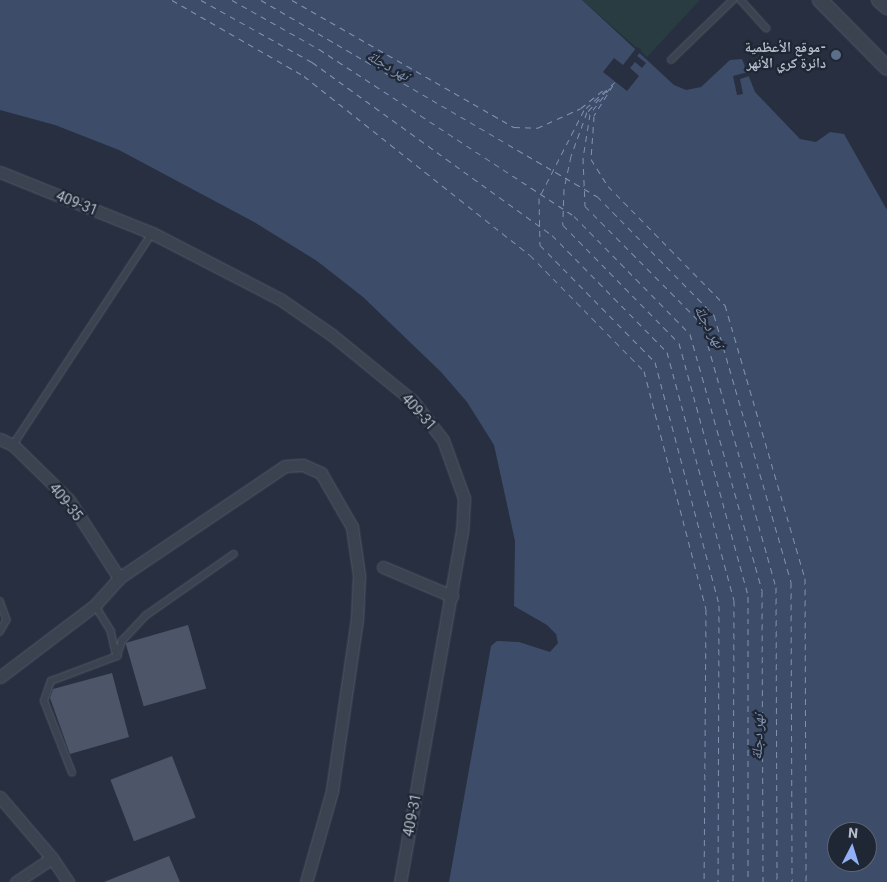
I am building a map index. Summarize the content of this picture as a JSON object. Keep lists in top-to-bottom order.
{
  "streets": {
    "street": ["409-31", "409-35"]
  },
  "water": ["نهر دجلة"],
  "places": ["موقع الأعظمية- دائرة كري الأنهر"],
  "north": "top"
}
